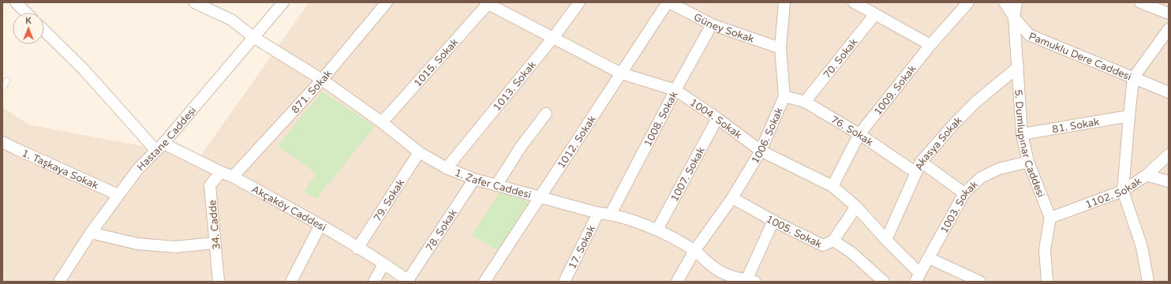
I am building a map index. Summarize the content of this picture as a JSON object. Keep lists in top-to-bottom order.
{
  "streets": {
    "street": [
      "Güney Sokak",
      "Pamuklu Dere Caddesi",
      "70. Sokak",
      "1015. Sokak",
      "1013. Sokak",
      "1009. Sokak",
      "871. Sokak",
      "1008. Sokak",
      "1004. Sokak",
      "81. Sokak",
      "76. Sokak",
      "1006. Sokak",
      "Hastane Caddesi",
      "1012. Sokak",
      "5. Dumlupınar Caddesi",
      "Akasya Sokak",
      "1. Taşkaya Sokak",
      "1007. Sokak",
      "1. Zafer Caddesi",
      "1102. Sokak",
      "79. Sokak",
      "1003. Sokak",
      "Akçaköy Caddesi",
      "34. Cadde",
      "78. Sokak",
      "1005. Sokak",
      "17. Sokak"
    ]
  },
  "crossings": [
    ["Güney Sokak", "1008. Sokak"],
    ["Güney Sokak", "1006. Sokak"],
    ["Güney Sokak", "1012. Sokak"],
    ["Pamuklu Dere Caddesi", "5. Dumlupınar Caddesi"],
    ["70. Sokak", "76. Sokak"],
    ["1015. Sokak", "1004. Sokak"],
    ["1015. Sokak", "1. Zafer Caddesi"],
    ["1013. Sokak", "1004. Sokak"],
    ["1013. Sokak", "1. Zafer Caddesi"],
    ["1009. Sokak", "1004. Sokak"],
    ["1009. Sokak", "76. Sokak"],
    ["871. Sokak", "1. Zafer Caddesi"],
    ["871. Sokak", "Akçaköy Caddesi"],
    ["1008. Sokak", "1004. Sokak"],
    ["1008. Sokak", "1. Zafer Caddesi"],
    ["1004. Sokak", "1006. Sokak"],
    ["1004. Sokak", "1012. Sokak"],
    ["1004. Sokak", "Akasya Sokak"],
    ["1004. Sokak", "1007. Sokak"],
    ["1004. Sokak", "1003. Sokak"],
    ["81. Sokak", "5. Dumlupınar Caddesi"],
    ["76. Sokak", "1006. Sokak"],
    ["76. Sokak", "Akasya Sokak"],
    ["1006. Sokak", "1. Zafer Caddesi"],
    ["1006. Sokak", "1005. Sokak"],
    ["Hastane Caddesi", "1. Taşkaya Sokak"],
    ["Hastane Caddesi", "1. Zafer Caddesi"],
    ["Hastane Caddesi", "Akçaköy Caddesi"],
    ["1012. Sokak", "1. Zafer Caddesi"],
    ["5. Dumlupınar Caddesi", "Akasya Sokak"],
    ["5. Dumlupınar Caddesi", "1102. Sokak"],
    ["5. Dumlupınar Caddesi", "1003. Sokak"],
    ["1007. Sokak", "1. Zafer Caddesi"],
    ["1. Zafer Caddesi", "79. Sokak"],
    ["1. Zafer Caddesi", "78. Sokak"],
    ["1. Zafer Caddesi", "17. Sokak"],
    ["79. Sokak", "Akçaköy Caddesi"],
    ["Akçaköy Caddesi", "34. Cadde"],
    ["Akçaköy Caddesi", "78. Sokak"]
  ],
  "north": "top"
}
